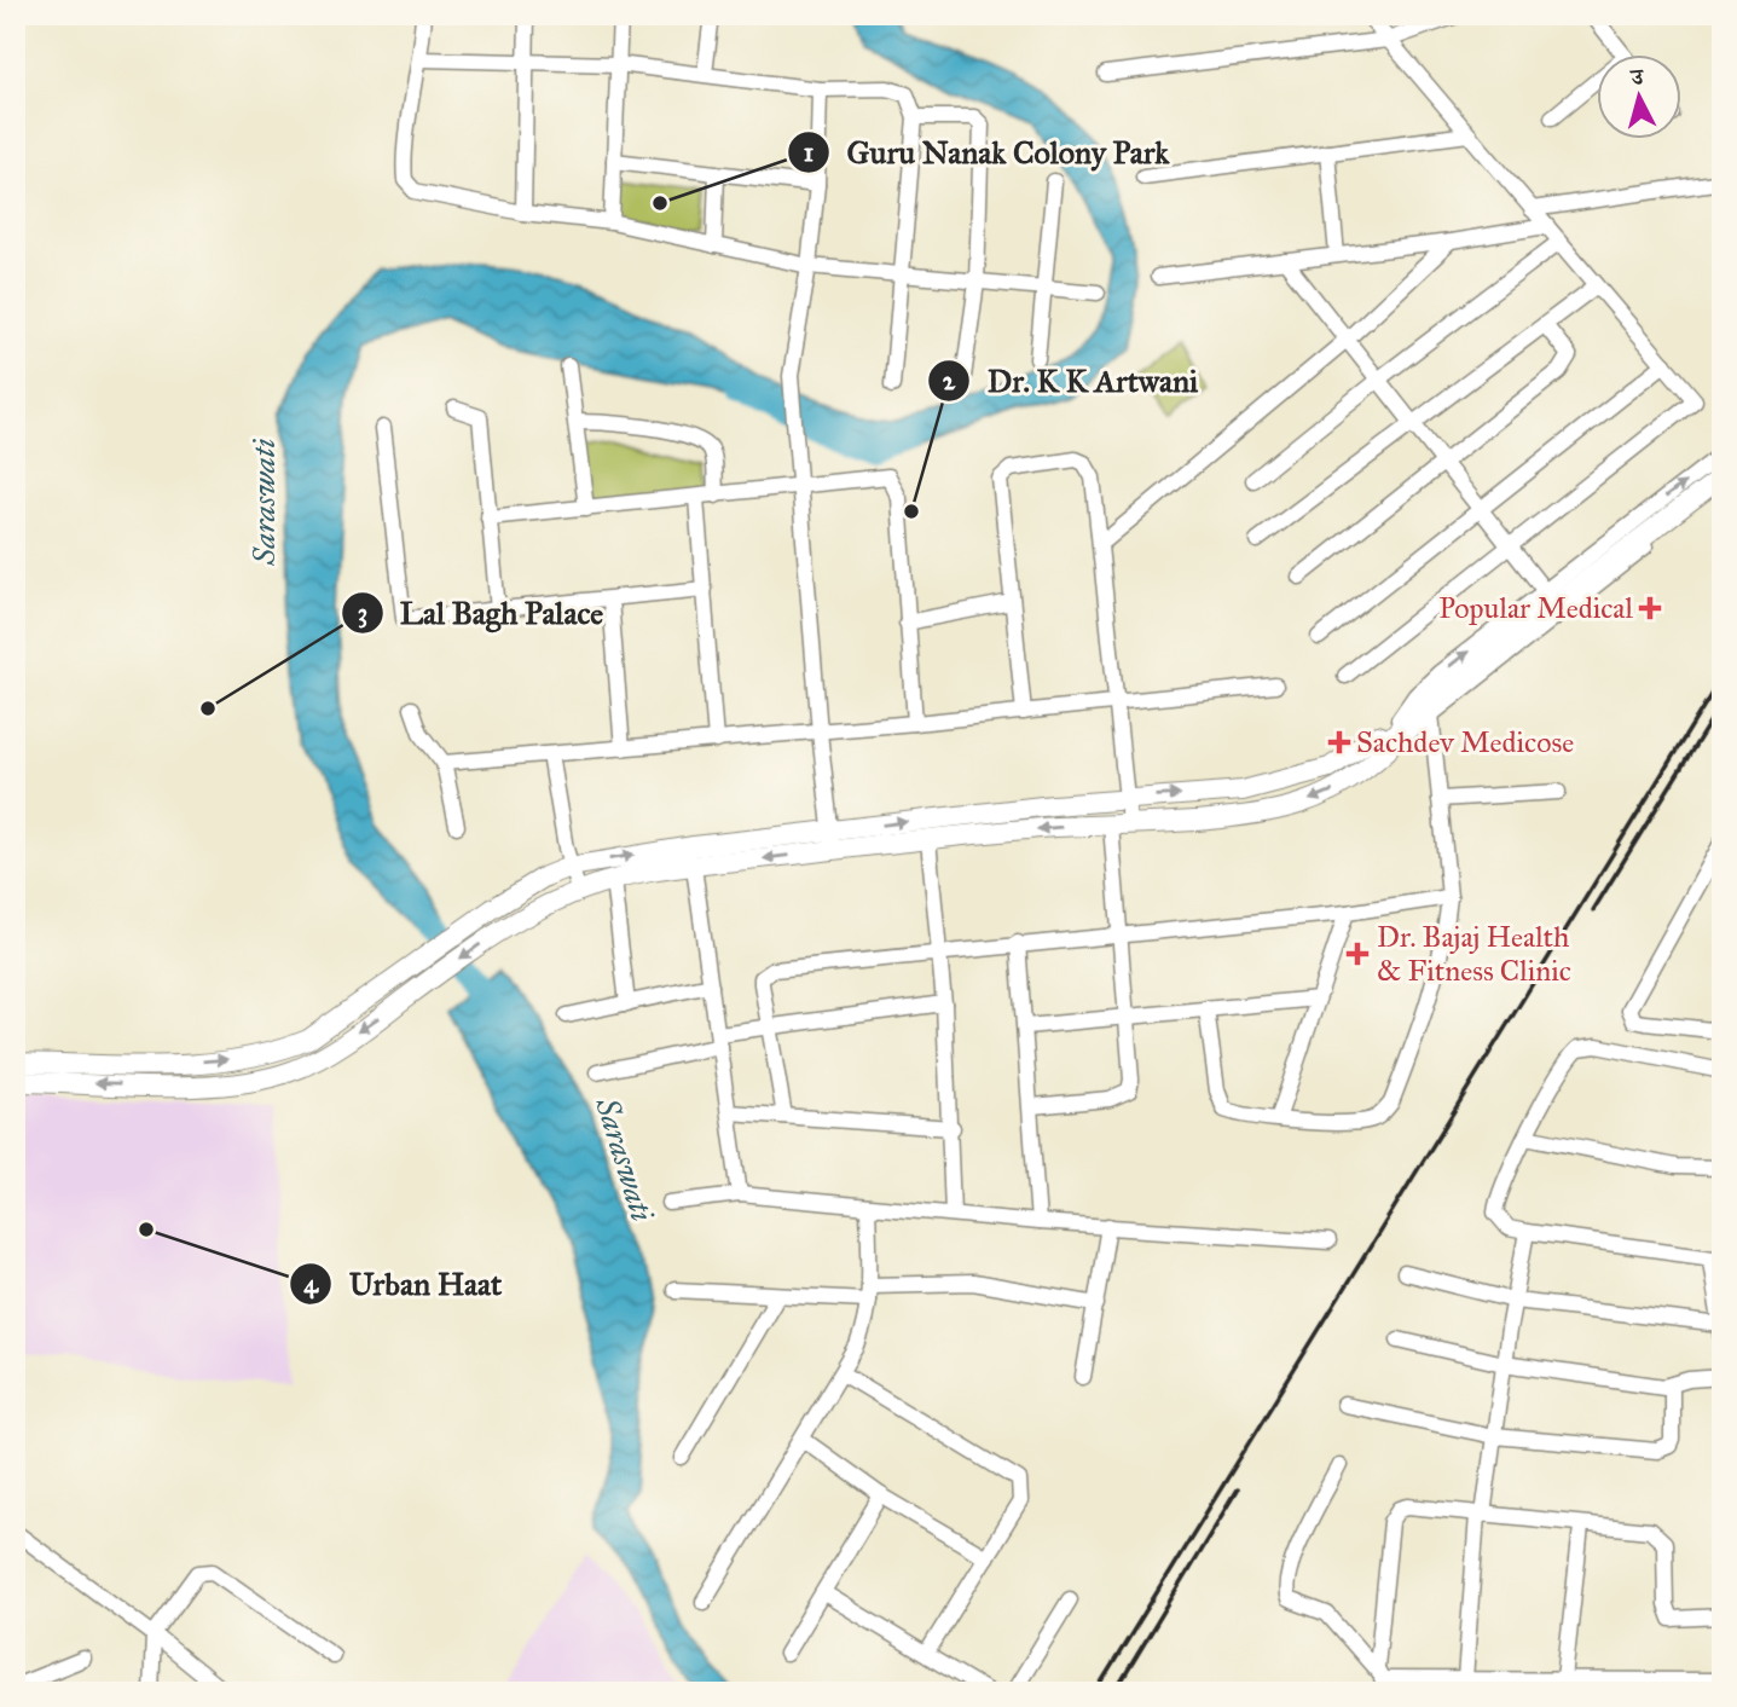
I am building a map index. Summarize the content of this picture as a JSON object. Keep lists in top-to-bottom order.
{
  "water": ["Saraswati"],
  "places": {
    "other": [
      "Guru Nanak Colony Park",
      "Dr. K K Artwani",
      "Lal Bagh Palace",
      "Urban Haat"
    ],
    "health": ["Popular Medical", "Sachdev Medicose", "Dr. Bajaj Health & Fitness Clinic"]
  },
  "north": "top"
}
